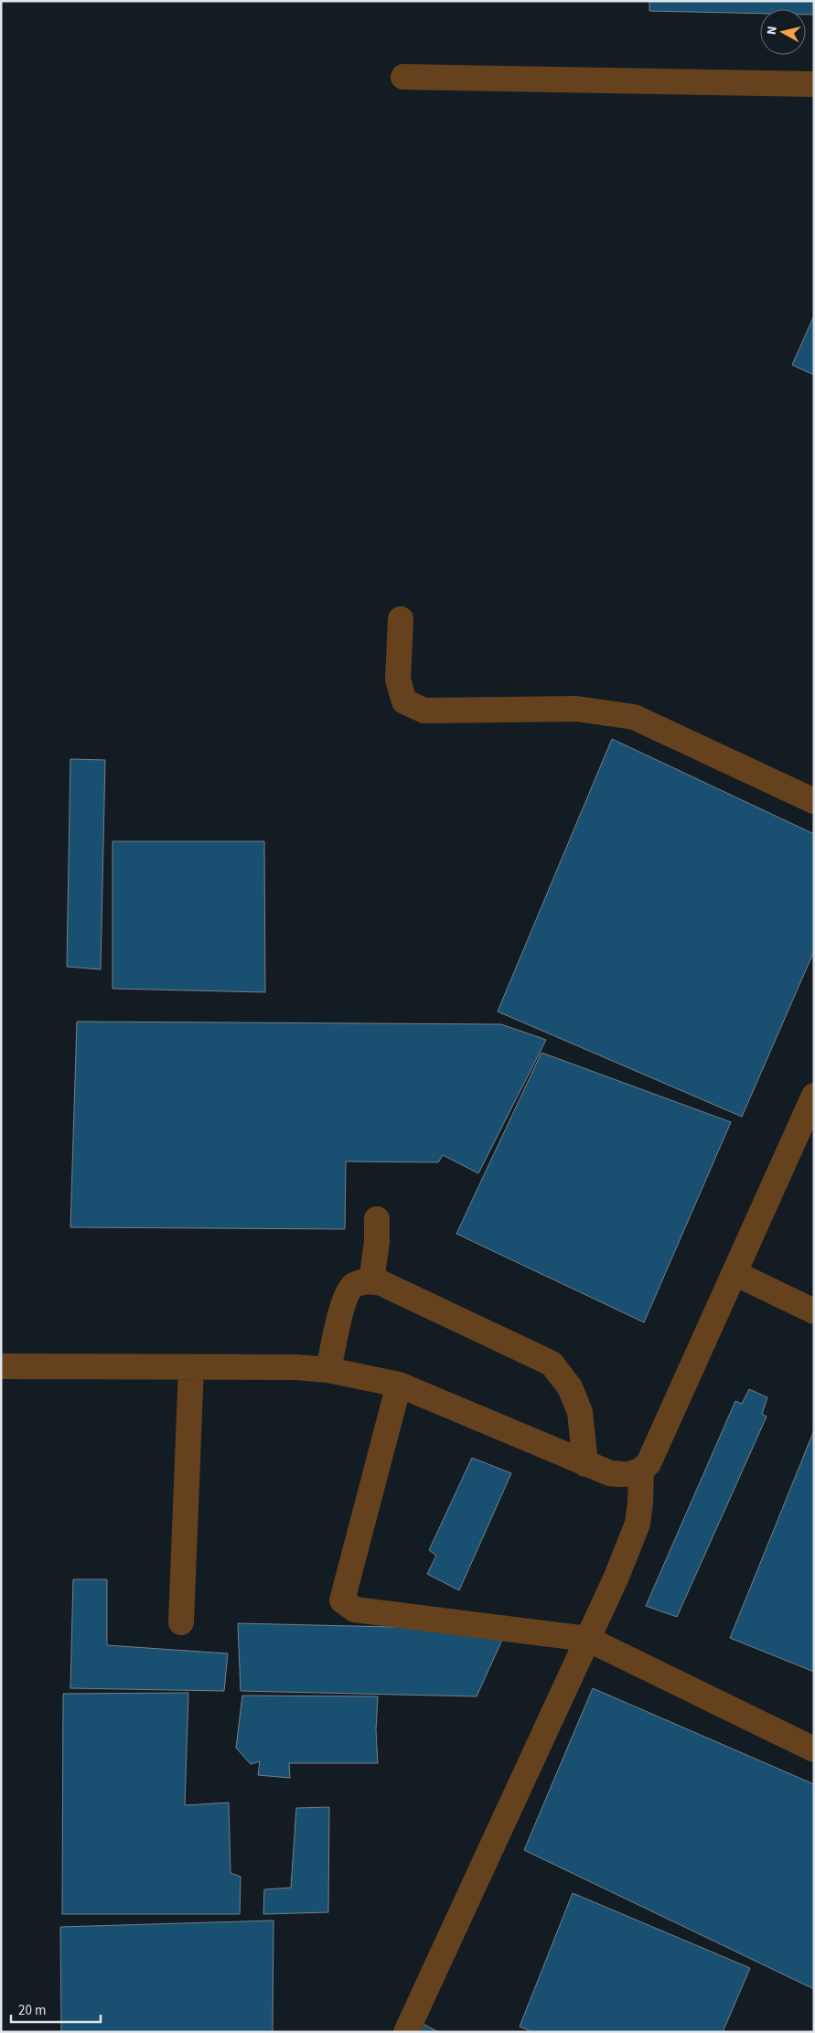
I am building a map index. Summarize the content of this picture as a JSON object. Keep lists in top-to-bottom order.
{
  "scale_bar": "20 m",
  "north": "left"
}
